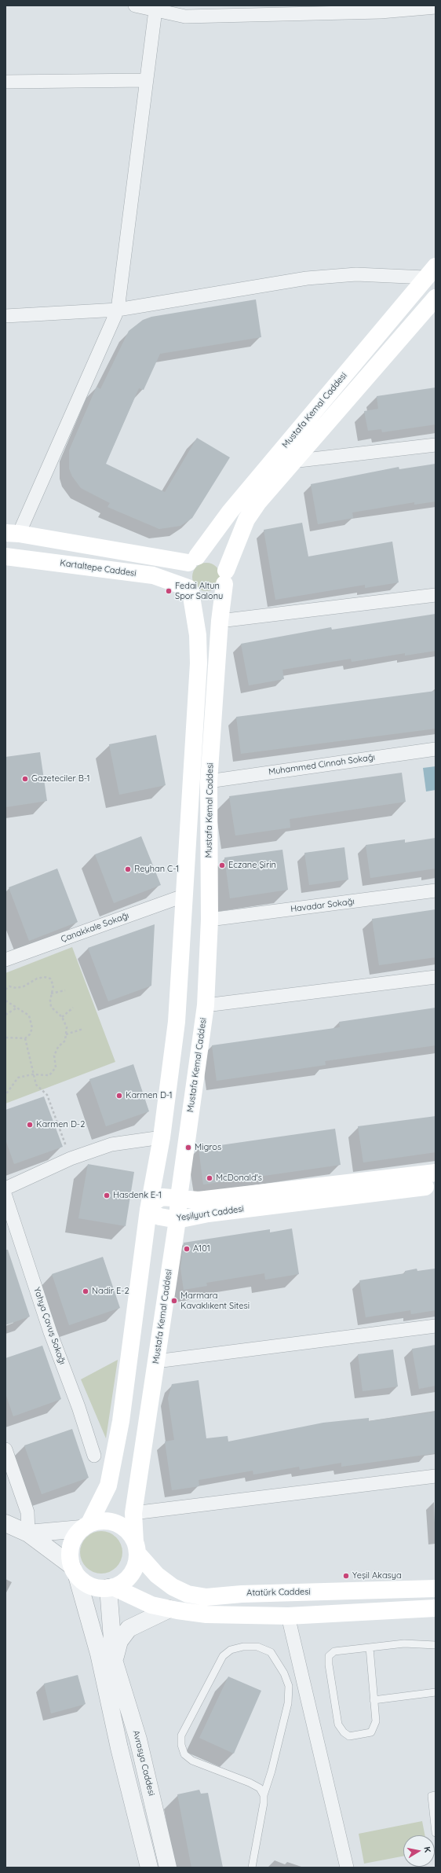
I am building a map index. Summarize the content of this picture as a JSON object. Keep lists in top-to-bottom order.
{
  "streets": {
    "main road": [
      "Mustafa Kemal Caddesi",
      "Kartaltepe Caddesi",
      "Yeşilyurt Caddesi",
      "Atatürk Caddesi"
    ],
    "street": [
      "Muhammed Cinnah Sokağı",
      "Havadar Sokağı",
      "Çanakkale Sokağı",
      "Yahya Çavuş Sokağı",
      "Avrasya Caddesi"
    ]
  },
  "crossings": [
    ["Mustafa Kemal Caddesi", "Kartaltepe Caddesi"],
    ["Mustafa Kemal Caddesi", "Muhammed Cinnah Sokağı"],
    ["Mustafa Kemal Caddesi", "Havadar Sokağı"],
    ["Mustafa Kemal Caddesi", "Çanakkale Sokağı"],
    ["Mustafa Kemal Caddesi", "Yeşilyurt Caddesi"],
    ["Mustafa Kemal Caddesi", "Atatürk Caddesi"],
    ["Mustafa Kemal Caddesi", "Avrasya Caddesi"],
    ["Atatürk Caddesi", "Avrasya Caddesi"]
  ],
  "places": [
    "Fedai Altun Spor Salonu",
    "Gazeteciler B-1",
    "Eczane Şirin",
    "Reyhan C-1",
    "Karmen D-1",
    "Karmen D-2",
    "Migros",
    "McDonald's",
    "Hasdenk E-1",
    "A101",
    "Nadir E-2",
    "Marmara Kavaklıkent Sitesi",
    "Yeşil Akasya"
  ],
  "north": "right"
}
